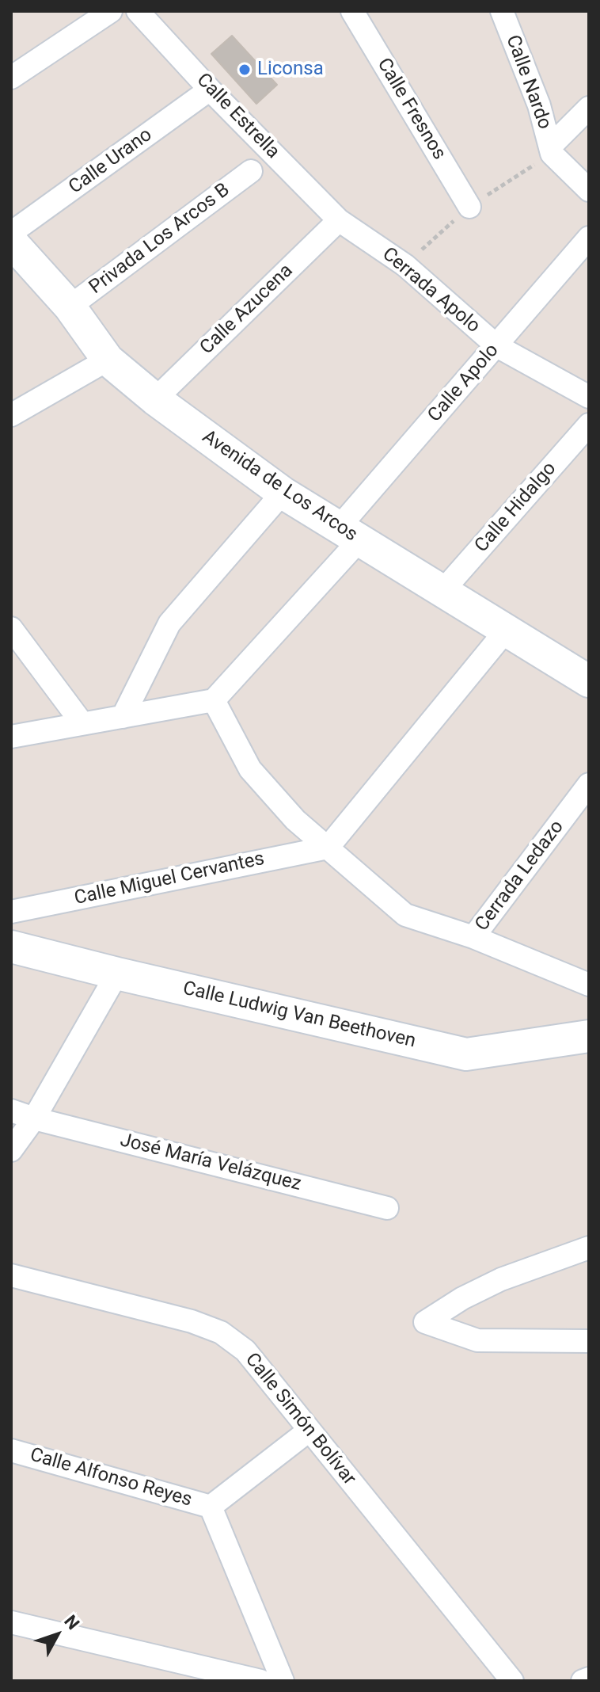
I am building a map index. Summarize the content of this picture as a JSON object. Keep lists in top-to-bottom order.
{
  "streets": {
    "main road": ["Avenida de Los Arcos", "Calle Ludwig Van Beethoven"],
    "street": [
      "Calle Nardo",
      "Calle Fresnos",
      "Calle Estrella",
      "Calle Urano",
      "Privada Los Arcos B",
      "Cerrada Apolo",
      "Calle Azucena",
      "Calle Apolo",
      "Calle Hidalgo",
      "Cerrada Ledazo",
      "Calle Miguel Cervantes",
      "José María Velázquez",
      "Calle Simón Bolívar",
      "Calle Alfonso Reyes"
    ]
  },
  "crossings": [
    ["Calle Estrella", "Calle Urano"],
    ["Calle Estrella", "Cerrada Apolo"],
    ["Calle Estrella", "Calle Azucena"],
    ["Privada Los Arcos B", "Avenida de Los Arcos"],
    ["Cerrada Apolo", "Calle Azucena"],
    ["Cerrada Apolo", "Calle Apolo"],
    ["Calle Azucena", "Avenida de Los Arcos"],
    ["Calle Apolo", "Avenida de Los Arcos"],
    ["Avenida de Los Arcos", "Calle Hidalgo"]
  ],
  "places": ["Liconsa"],
  "north": "top right"
}
